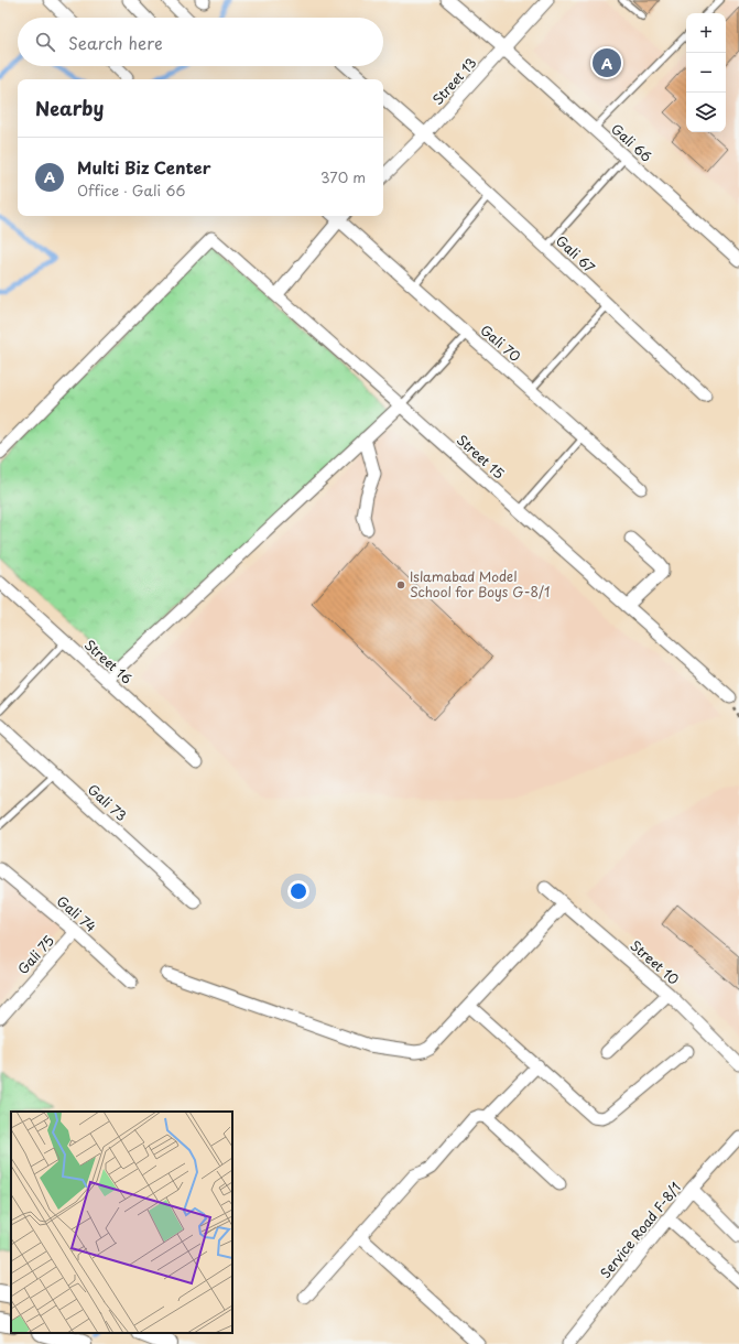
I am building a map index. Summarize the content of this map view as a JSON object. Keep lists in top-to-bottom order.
{
  "streets": {
    "street": [
      "Street 13",
      "Gali 66",
      "Gali 67",
      "Gali 70",
      "Street 15",
      "Street 16",
      "Gali 73",
      "Gali 74",
      "Gali 75",
      "Street 10",
      "Service Road F-8/1"
    ]
  },
  "crossings": [
    ["Street 13", "Gali 66"],
    ["Street 13", "Gali 67"],
    ["Gali 74", "Gali 75"]
  ],
  "places": ["Islamabad Model School for Boys G-8/1"],
  "page": {
    "map_buttons": ["+", "−"],
    "search": "Search here",
    "pins": "A",
    "heading": "Nearby",
    "list": [
      {
        "mark": "A",
        "name": "Multi Biz Center",
        "note": "Office · Gali 66",
        "value": "370 m"
      }
    ]
  }
}
